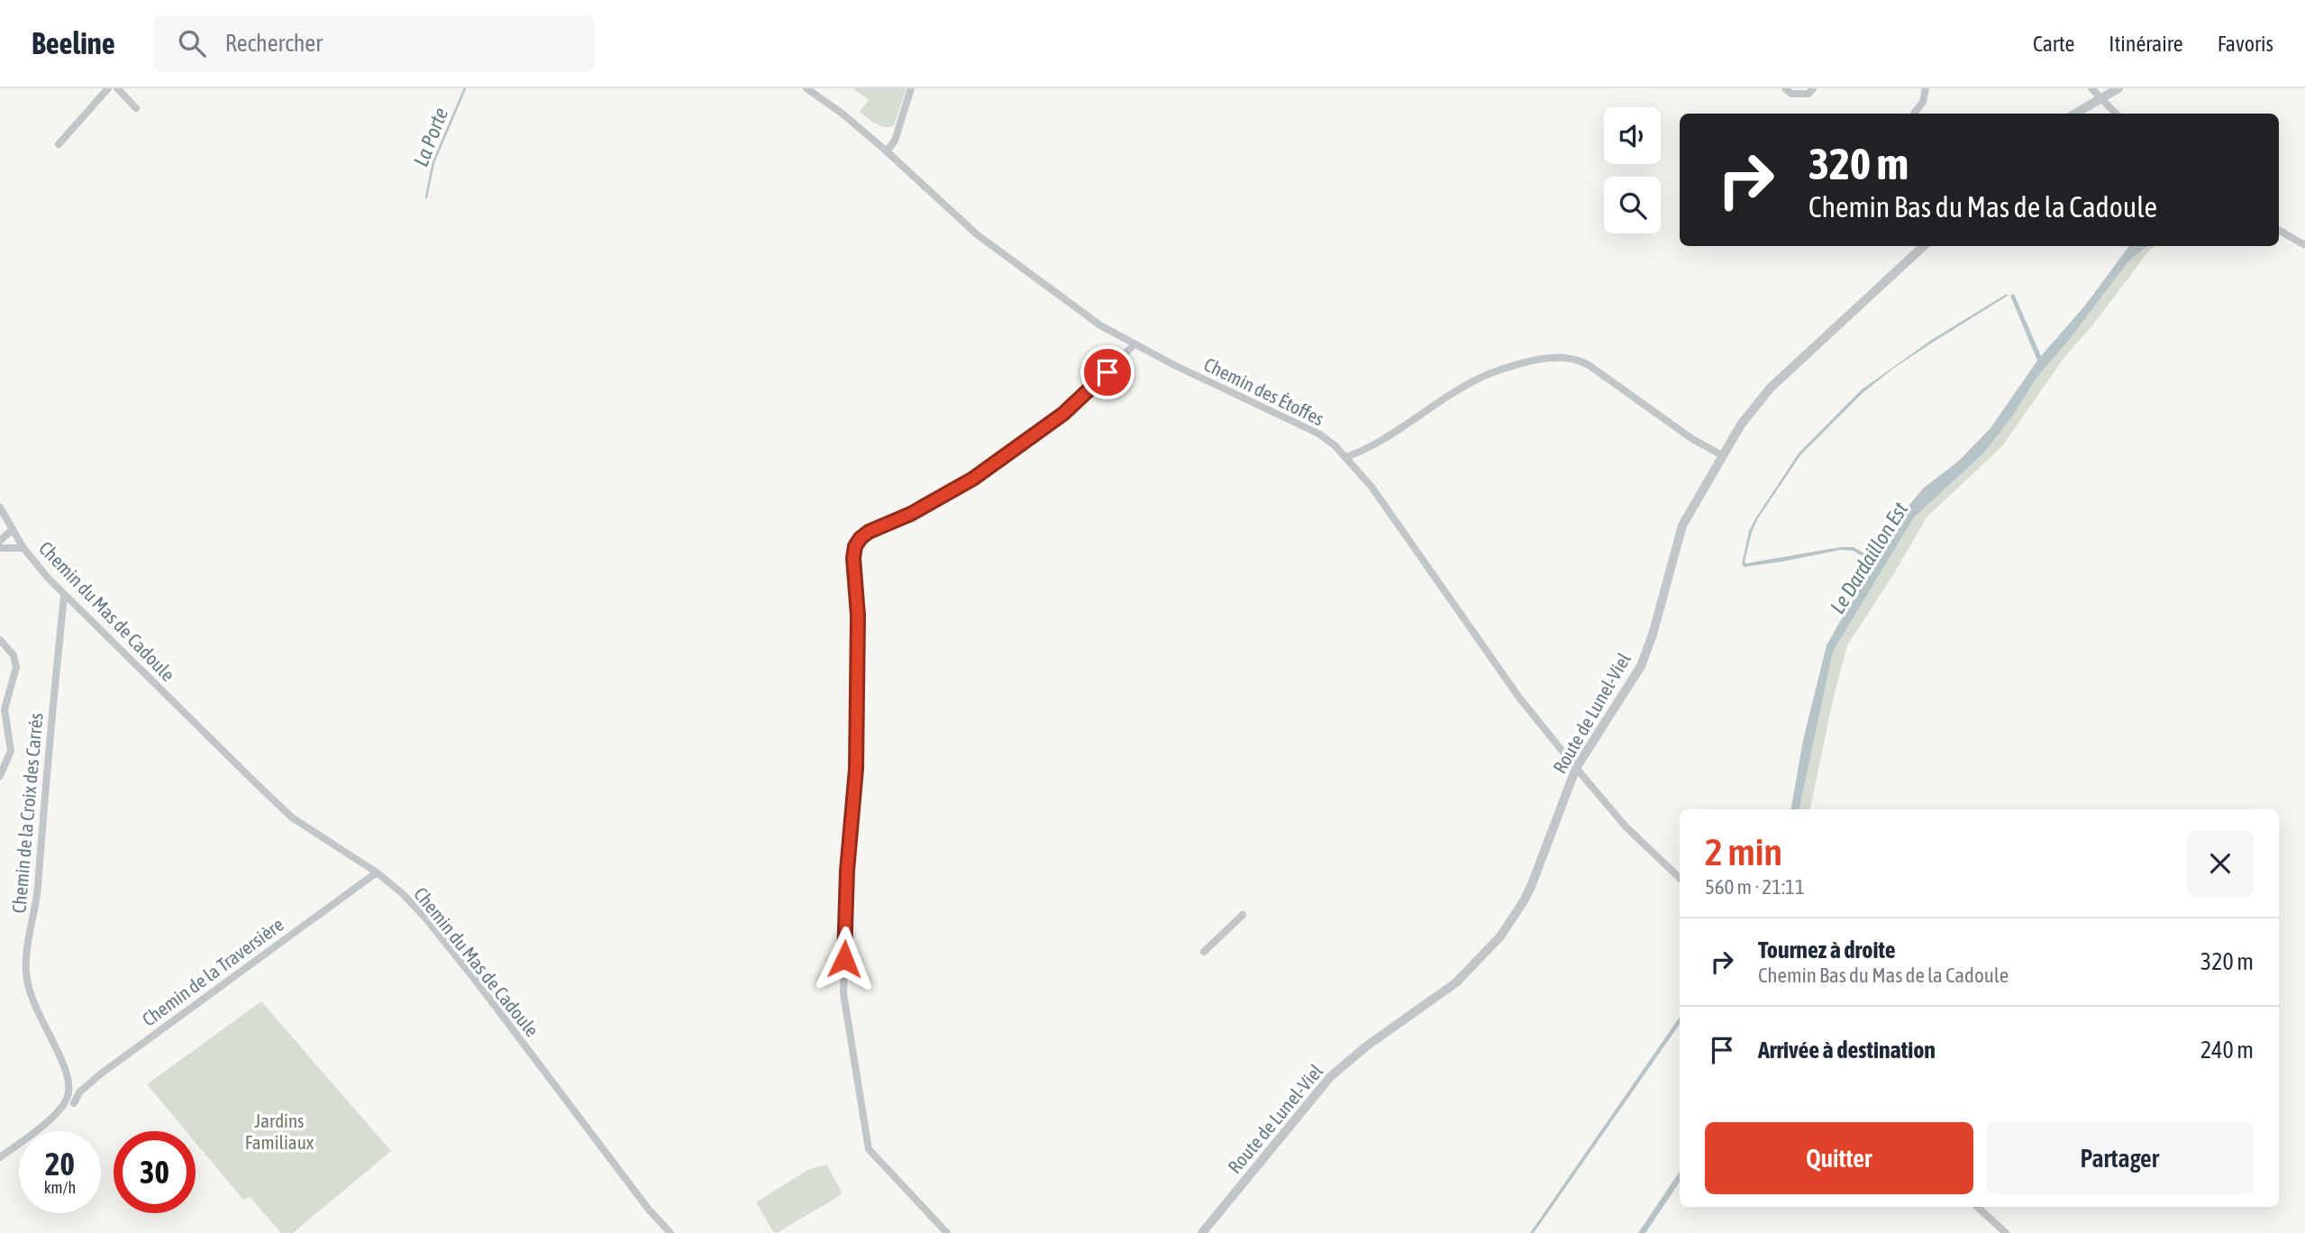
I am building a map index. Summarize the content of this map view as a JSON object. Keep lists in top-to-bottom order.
{
  "streets": {
    "street": [
      "Chemin des Étoffes",
      "Chemin du Mas de Cadoule",
      "Route de Lunel-Viel",
      "Chemin de la Croix des Carrés",
      "Chemin de la Traversière"
    ]
  },
  "crossings": [
    ["Chemin des Étoffes", "Route de Lunel-Viel"],
    ["Chemin du Mas de Cadoule", "Chemin de la Croix des Carrés"],
    ["Chemin du Mas de Cadoule", "Chemin de la Traversière"],
    ["Chemin de la Croix des Carrés", "Chemin de la Traversière"]
  ],
  "water": ["La Porte", "Le Dardaillon Est"],
  "parks": ["Jardins Familiaux"],
  "page": {
    "header": "Beeline",
    "search": "Rechercher",
    "nav": ["Carte", "Itinéraire", "Favoris"],
    "turn": ["320 m", "Chemin Bas du Mas de la Cadoule"],
    "heading": ["2 min", "560 m · 21:11"],
    "list": [
      {
        "name": "Tournez à droite",
        "note": "Chemin Bas du Mas de la Cadoule",
        "value": "320 m"
      },
      {
        "name": "Arrivée à destination",
        "value": "240 m"
      }
    ],
    "buttons": ["Quitter", "Partager"],
    "speed": "20 km/h",
    "limit": "30"
  }
}
